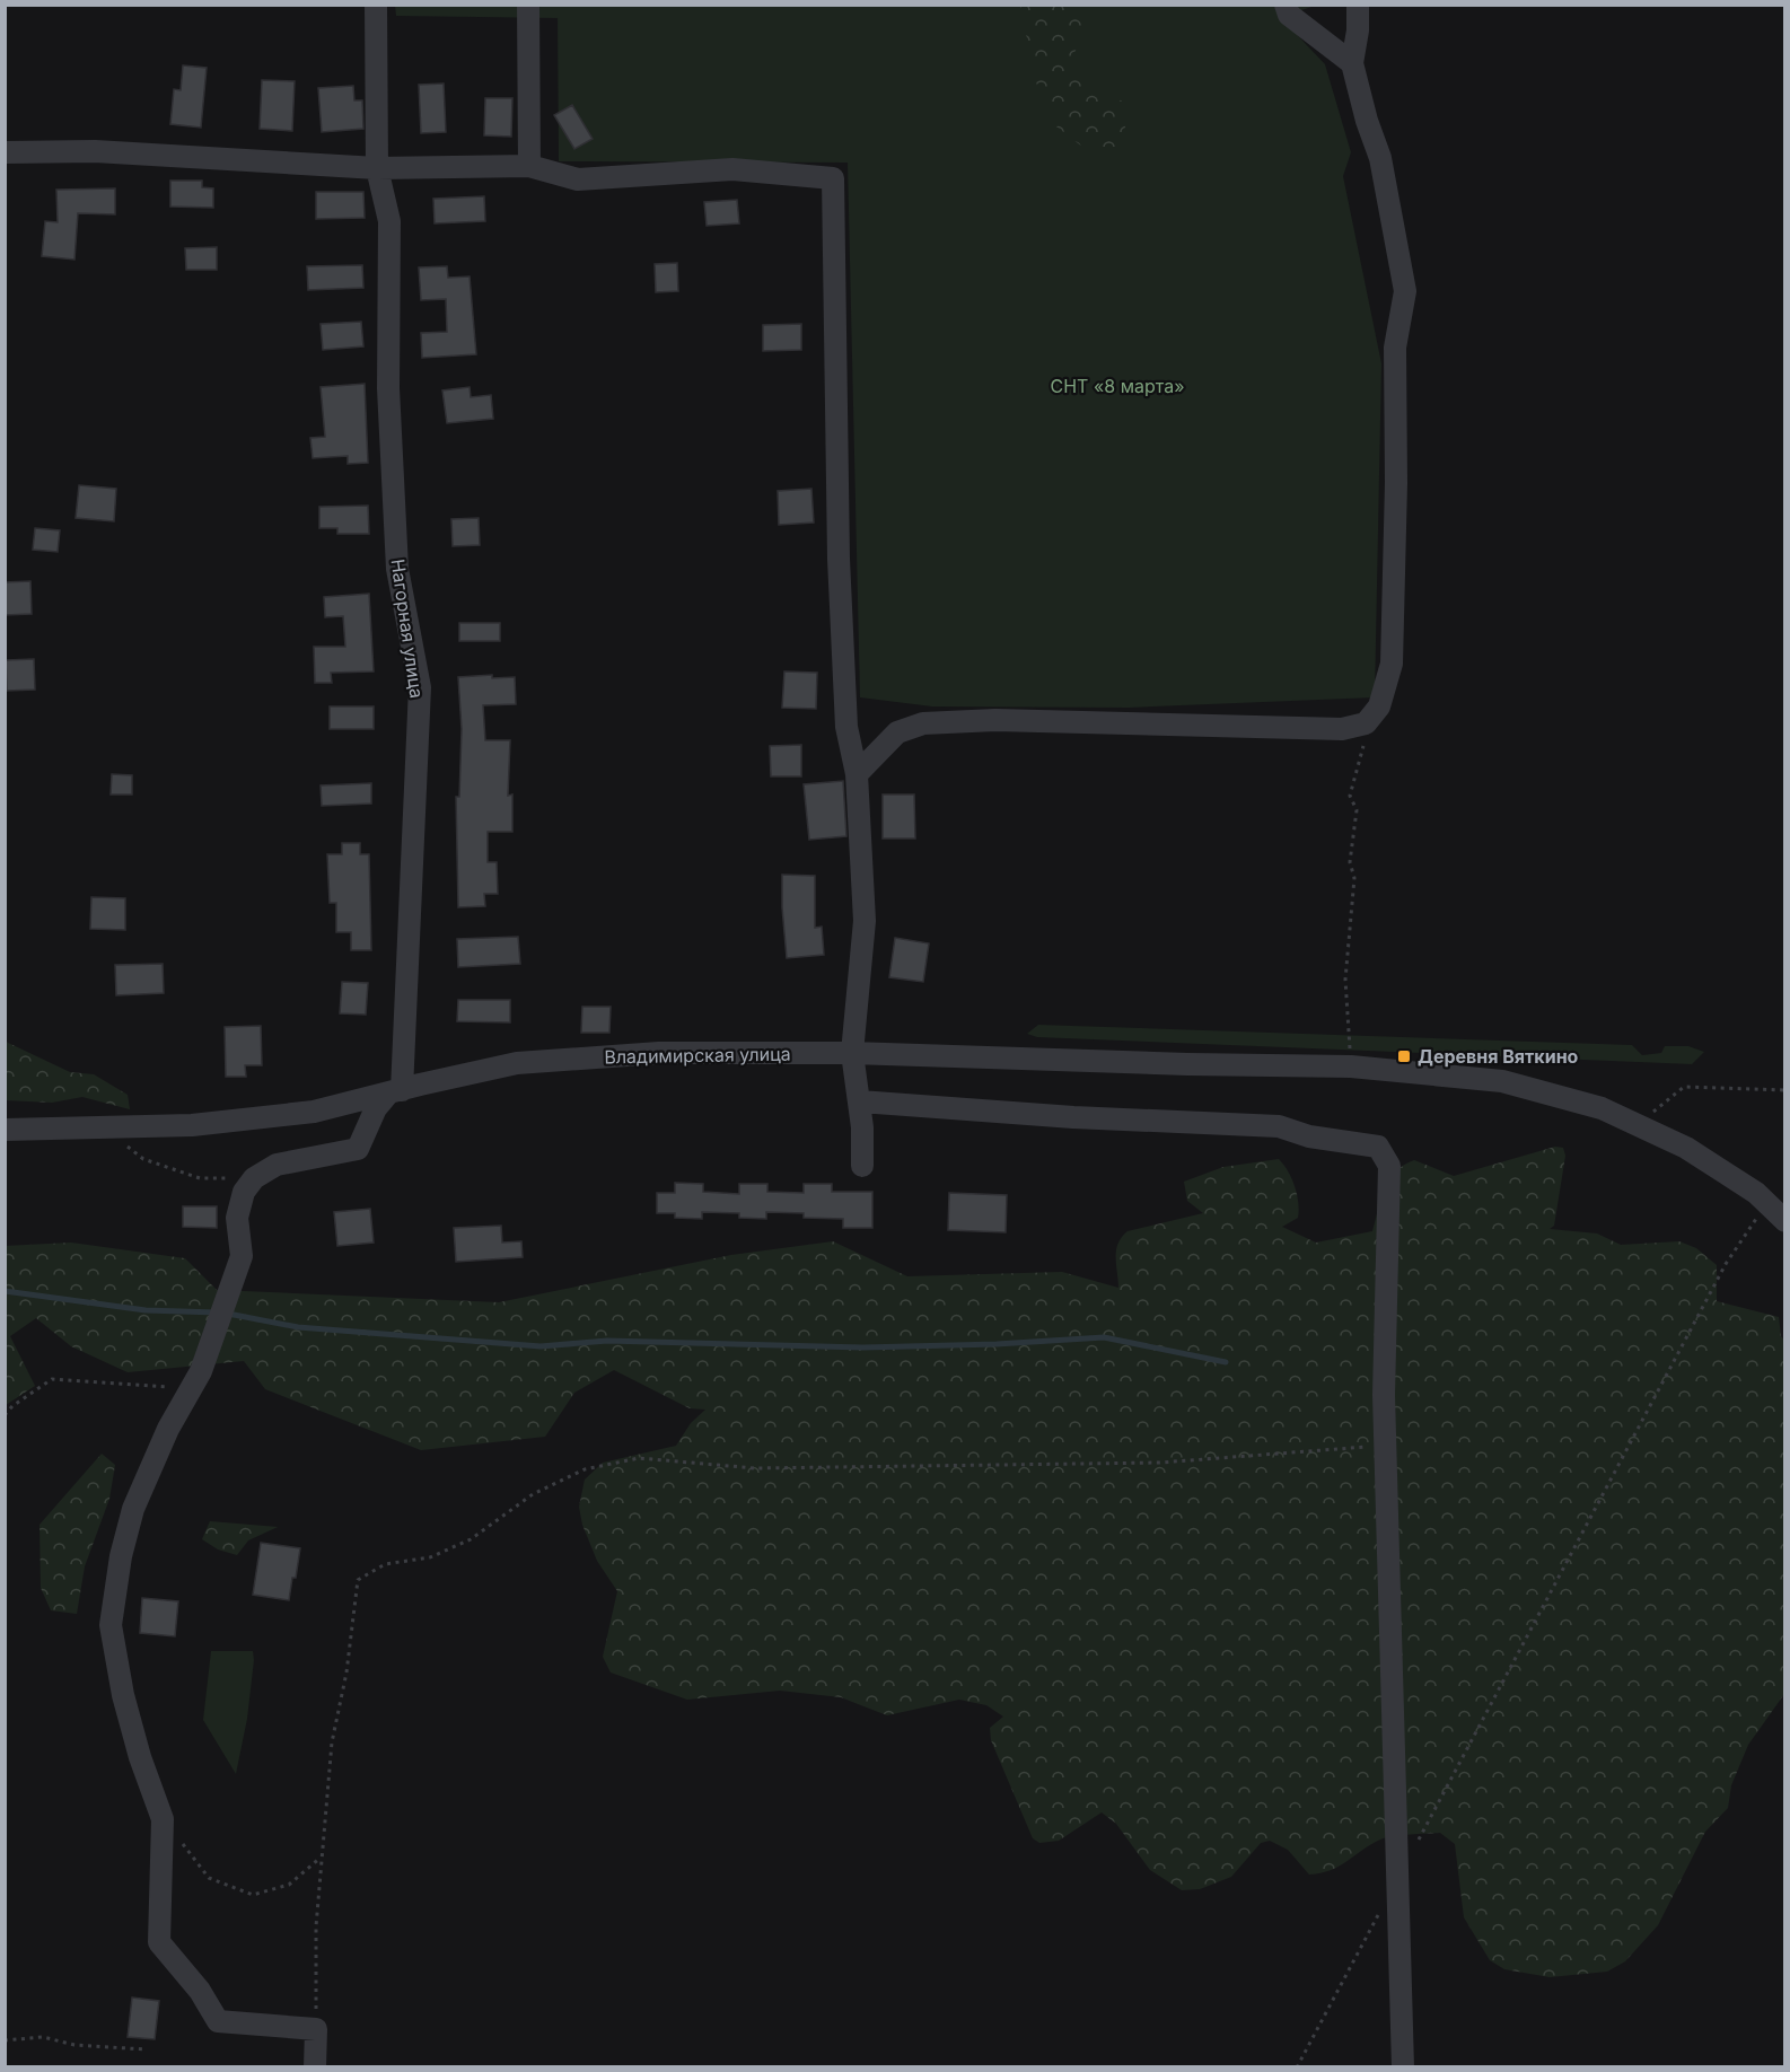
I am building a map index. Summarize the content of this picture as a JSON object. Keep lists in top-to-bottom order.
{
  "streets": {
    "street": ["Нагорная улица", "Владимирская улица"]
  },
  "crossings": [
    ["Нагорная улица", "Владимирская улица"]
  ],
  "parks": ["СНТ «8 марта»"],
  "places": {
    "transit": ["Деревня Вяткино"]
  }
}
